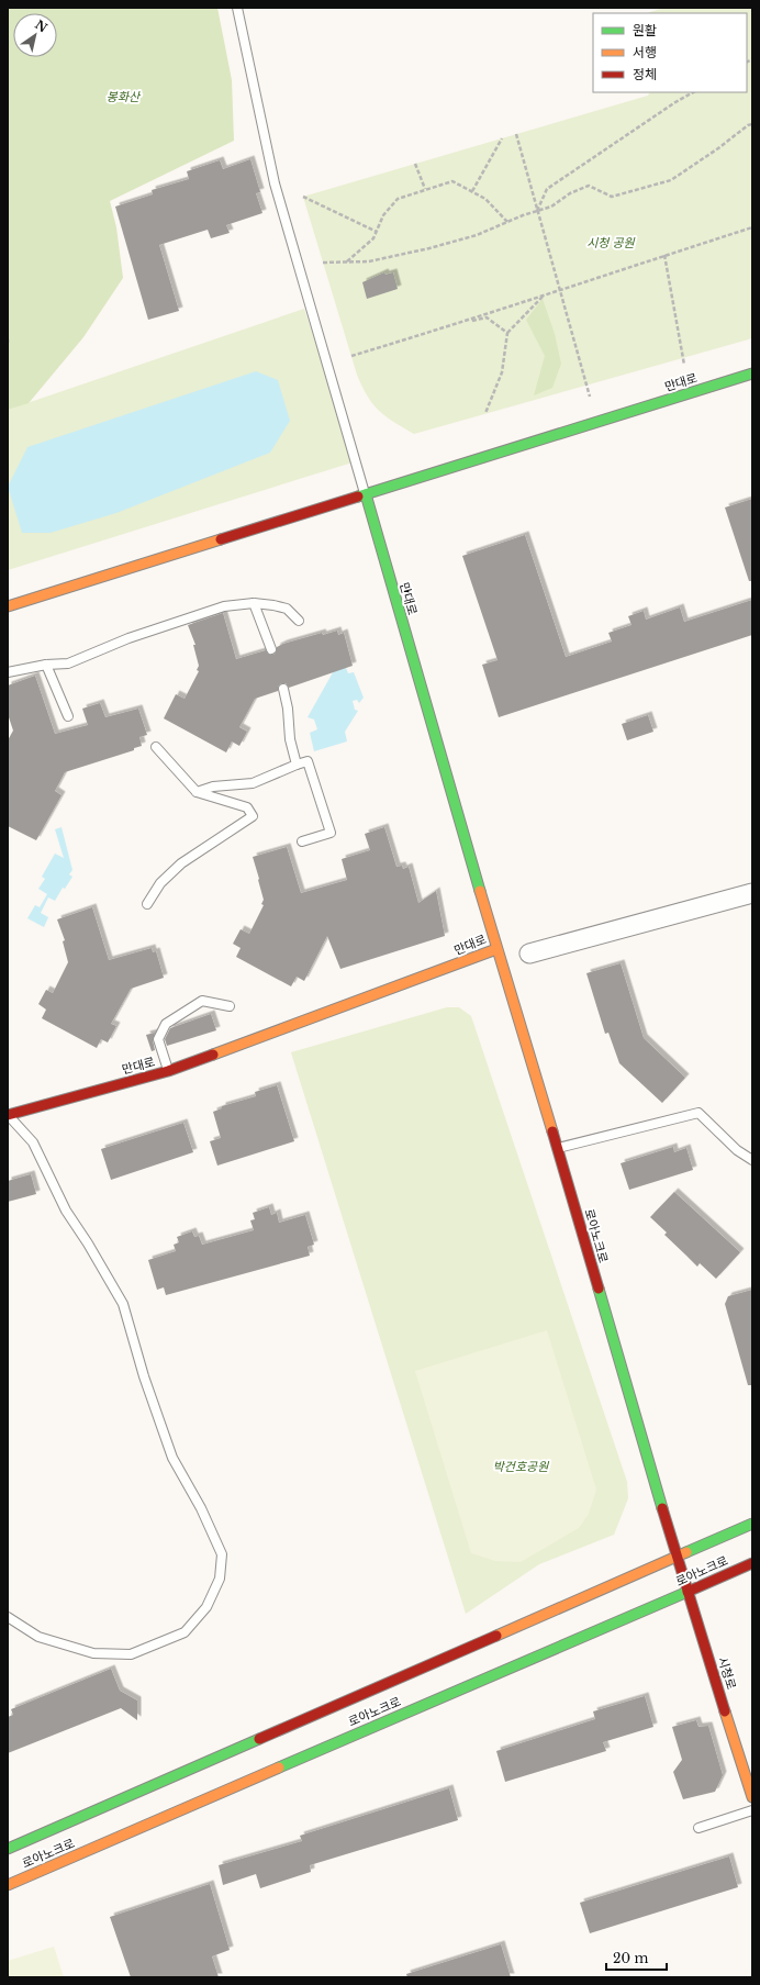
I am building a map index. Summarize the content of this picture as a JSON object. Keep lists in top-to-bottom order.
{
  "streets": {
    "street": ["만대로", "로아노크로", "시청로"]
  },
  "crossings": [
    ["만대로", "로아노크로"],
    ["로아노크로", "시청로"]
  ],
  "parks": ["봉화산", "시청 공원", "박건호공원"],
  "legend": ["원활", "서행", "정체"],
  "scale_bar": "20 m",
  "north": "top right"
}
